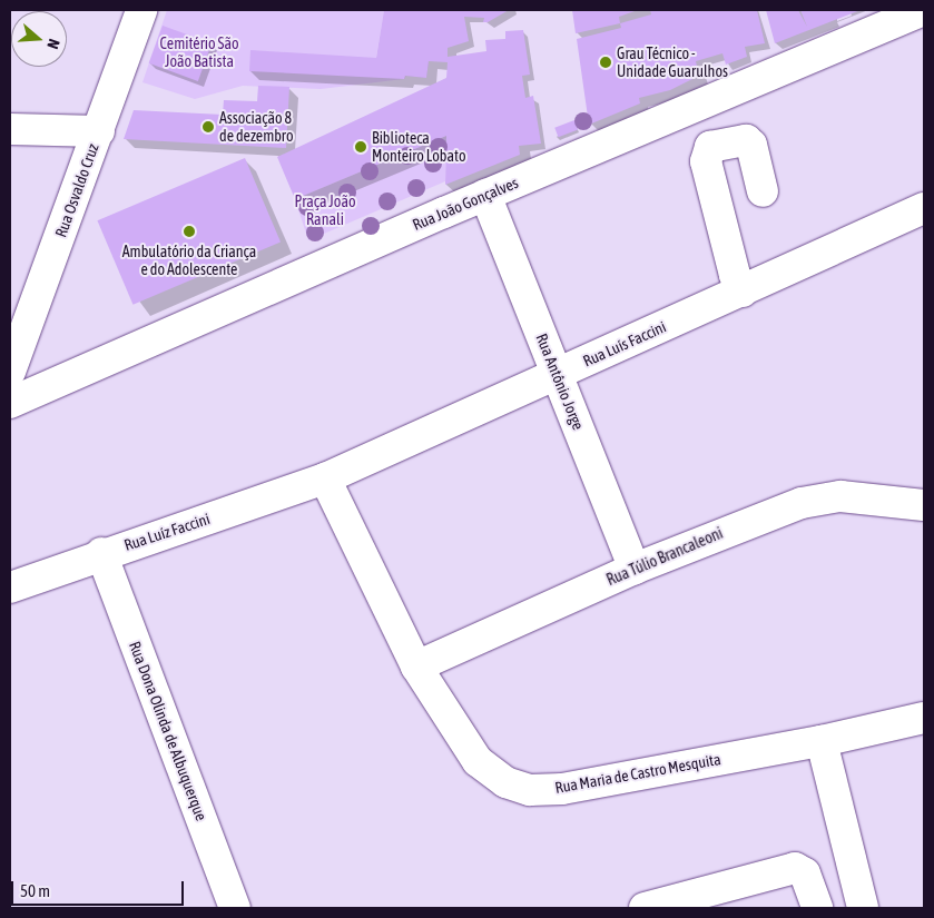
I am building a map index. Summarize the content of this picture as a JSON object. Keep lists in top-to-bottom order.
{
  "streets": {
    "street": [
      "Rua Osvaldo Cruz",
      "Rua João Gonçalves",
      "Rua Luís Faccini",
      "Rua Antônio Jorge",
      "Rua Luíz Faccini",
      "Rua Túlio Brancaleoni",
      "Rua Dona Olinda de Albuquerque",
      "Rua Maria de Castro Mesquita"
    ]
  },
  "crossings": [
    ["Rua João Gonçalves", "Rua Antônio Jorge"],
    ["Rua Luís Faccini", "Rua Antônio Jorge"],
    ["Rua Luís Faccini", "Rua Luíz Faccini"],
    ["Rua Luís Faccini", "Rua Maria de Castro Mesquita"],
    ["Rua Antônio Jorge", "Rua Túlio Brancaleoni"],
    ["Rua Luíz Faccini", "Rua Dona Olinda de Albuquerque"],
    ["Rua Luíz Faccini", "Rua Maria de Castro Mesquita"],
    ["Rua Túlio Brancaleoni", "Rua Maria de Castro Mesquita"]
  ],
  "parks": ["Cemitério São João Batista", "Praça João Ranali"],
  "places": [
    "Grau Técnico - Unidade Guarulhos",
    "Associação 8 de dezembro",
    "Biblioteca Monteiro Lobato",
    "Ambulatório da Criança e do Adolescente"
  ],
  "scale_bar": "50 m",
  "north": "right"
}
